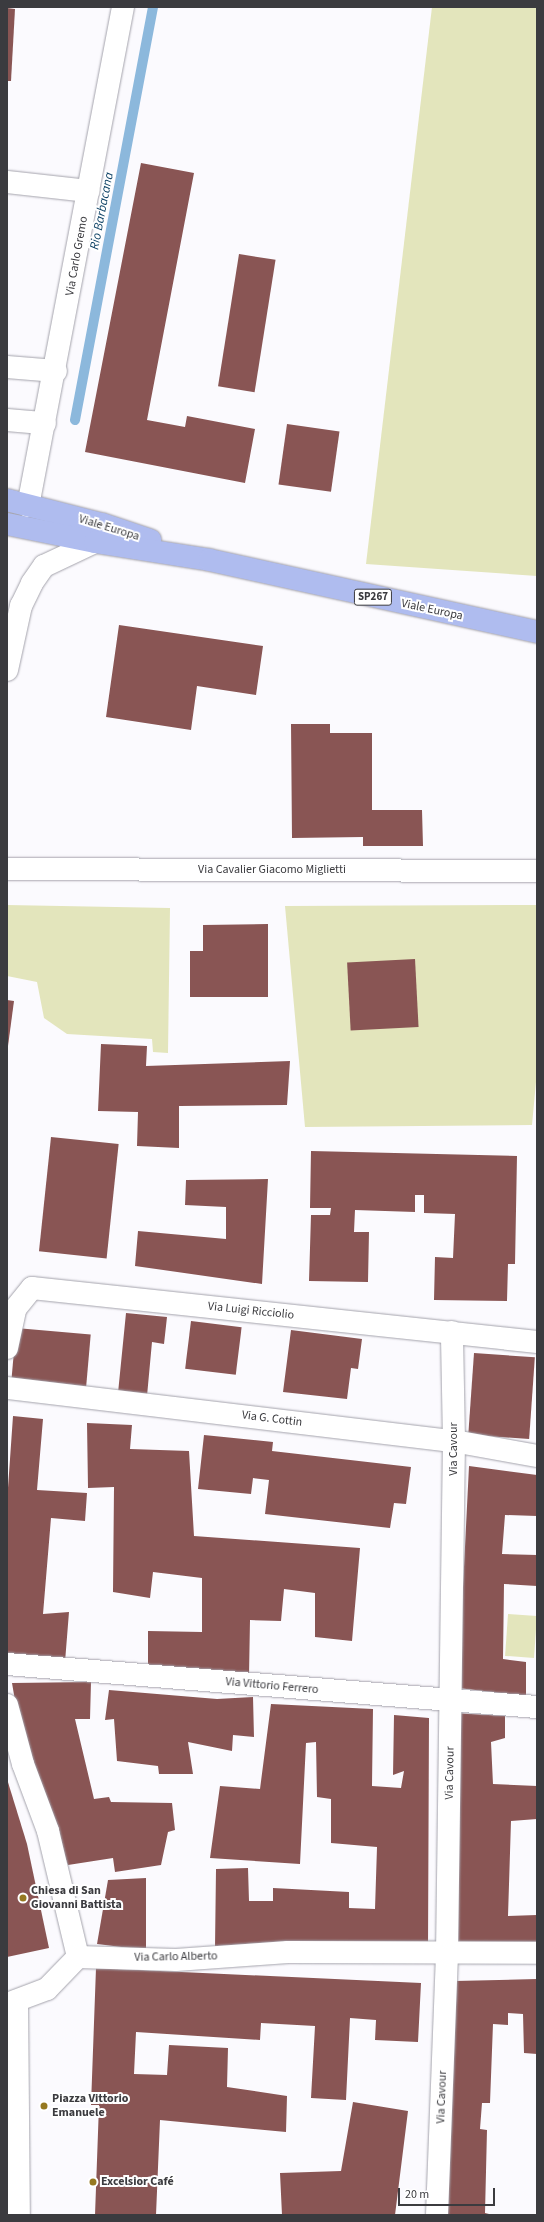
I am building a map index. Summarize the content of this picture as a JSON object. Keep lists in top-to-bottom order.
{
  "streets": {
    "main road": ["Viale Europa", "SP267"],
    "street": [
      "Via Carlo Gremo",
      "Via Cavalier Giacomo Miglietti",
      "Via Luigi Ricciolio",
      "Via G. Cottin",
      "Via Cavour",
      "Via Vittorio Ferrero",
      "Via Carlo Alberto"
    ]
  },
  "crossings": [
    ["Via Carlo Gremo", "Viale Europa"],
    ["Via Luigi Ricciolio", "Via Cavour"],
    ["Via G. Cottin", "Via Cavour"],
    ["Via Cavour", "Via Vittorio Ferrero"],
    ["Via Cavour", "Via Carlo Alberto"]
  ],
  "water": ["Rio Barbacana"],
  "places": ["Chiesa di San Giovanni Battista", "Piazza Vittorio Emanuele", "Excelsior Café"],
  "scale_bar": "20 m"
}
